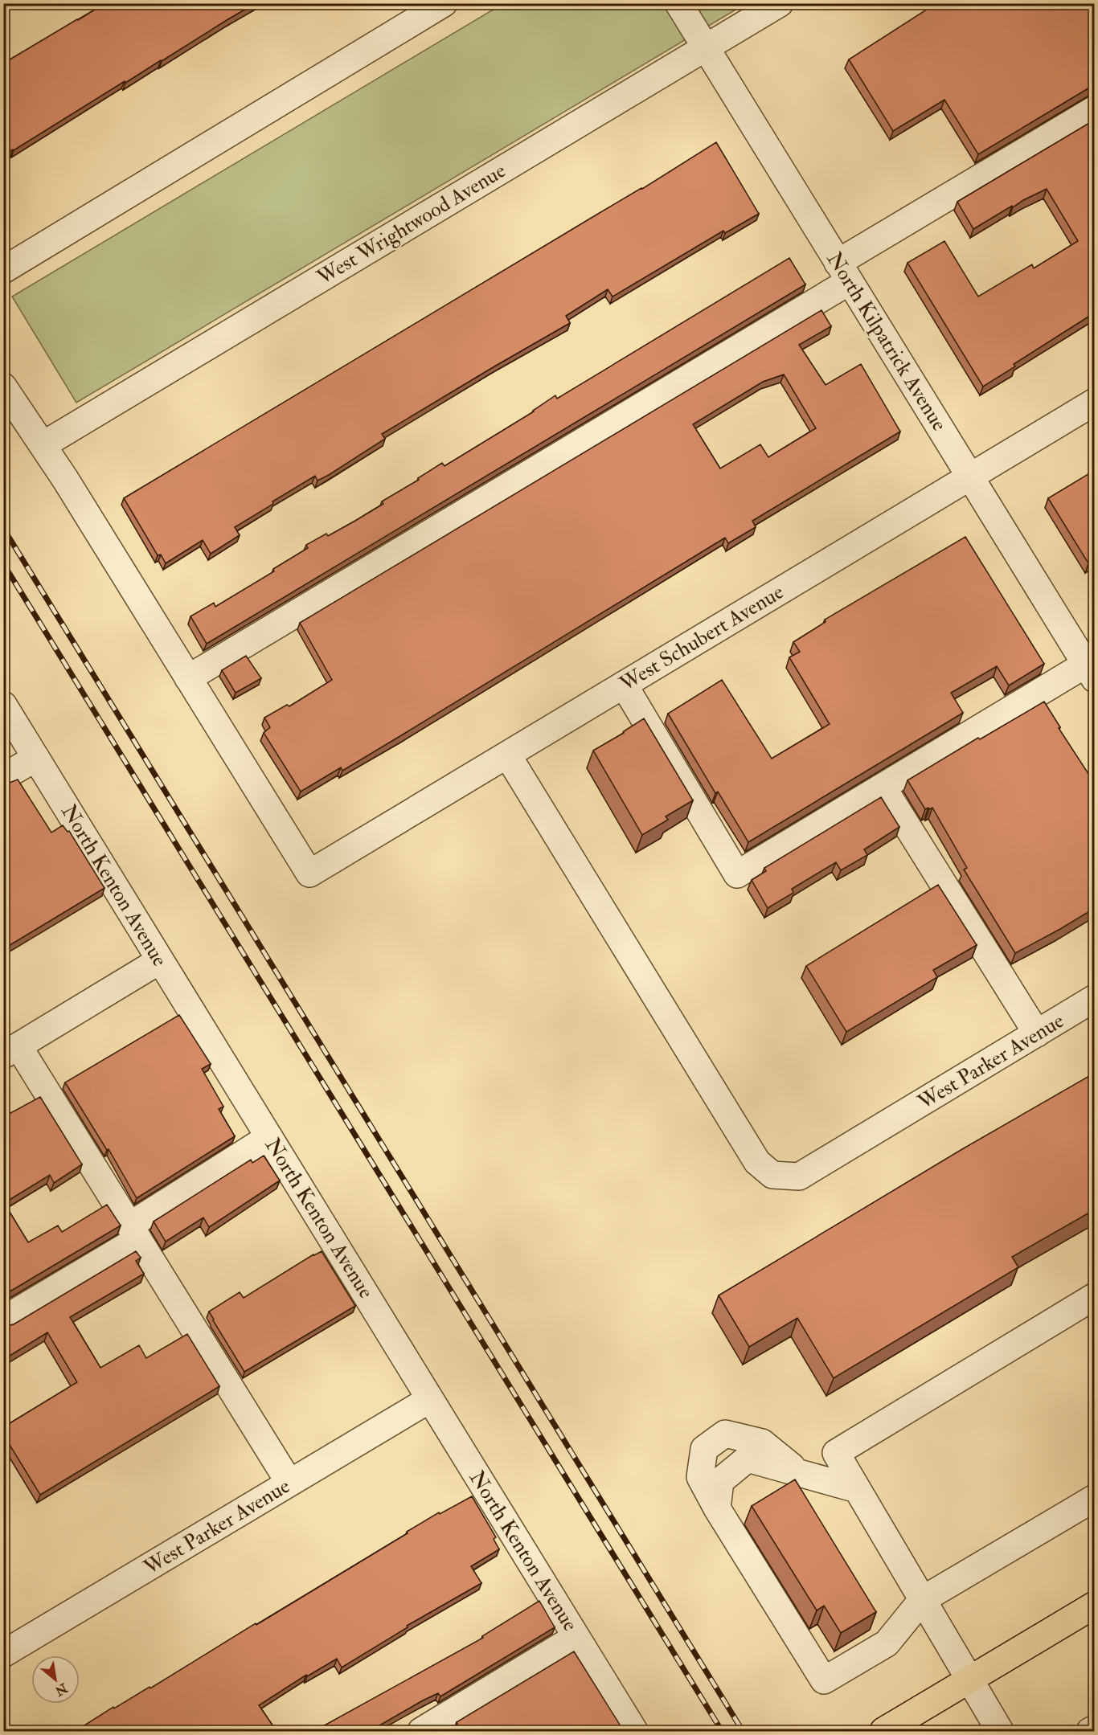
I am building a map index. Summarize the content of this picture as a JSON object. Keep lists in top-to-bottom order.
{
  "streets": {
    "street": [
      "West Wrightwood Avenue",
      "North Kilpatrick Avenue",
      "West Schubert Avenue",
      "North Kenton Avenue",
      "West Parker Avenue"
    ]
  },
  "crossings": [
    ["West Wrightwood Avenue", "North Kilpatrick Avenue"],
    ["North Kilpatrick Avenue", "West Schubert Avenue"],
    ["West Schubert Avenue", "West Parker Avenue"],
    ["North Kenton Avenue", "West Parker Avenue"]
  ],
  "north": "bottom right"
}
